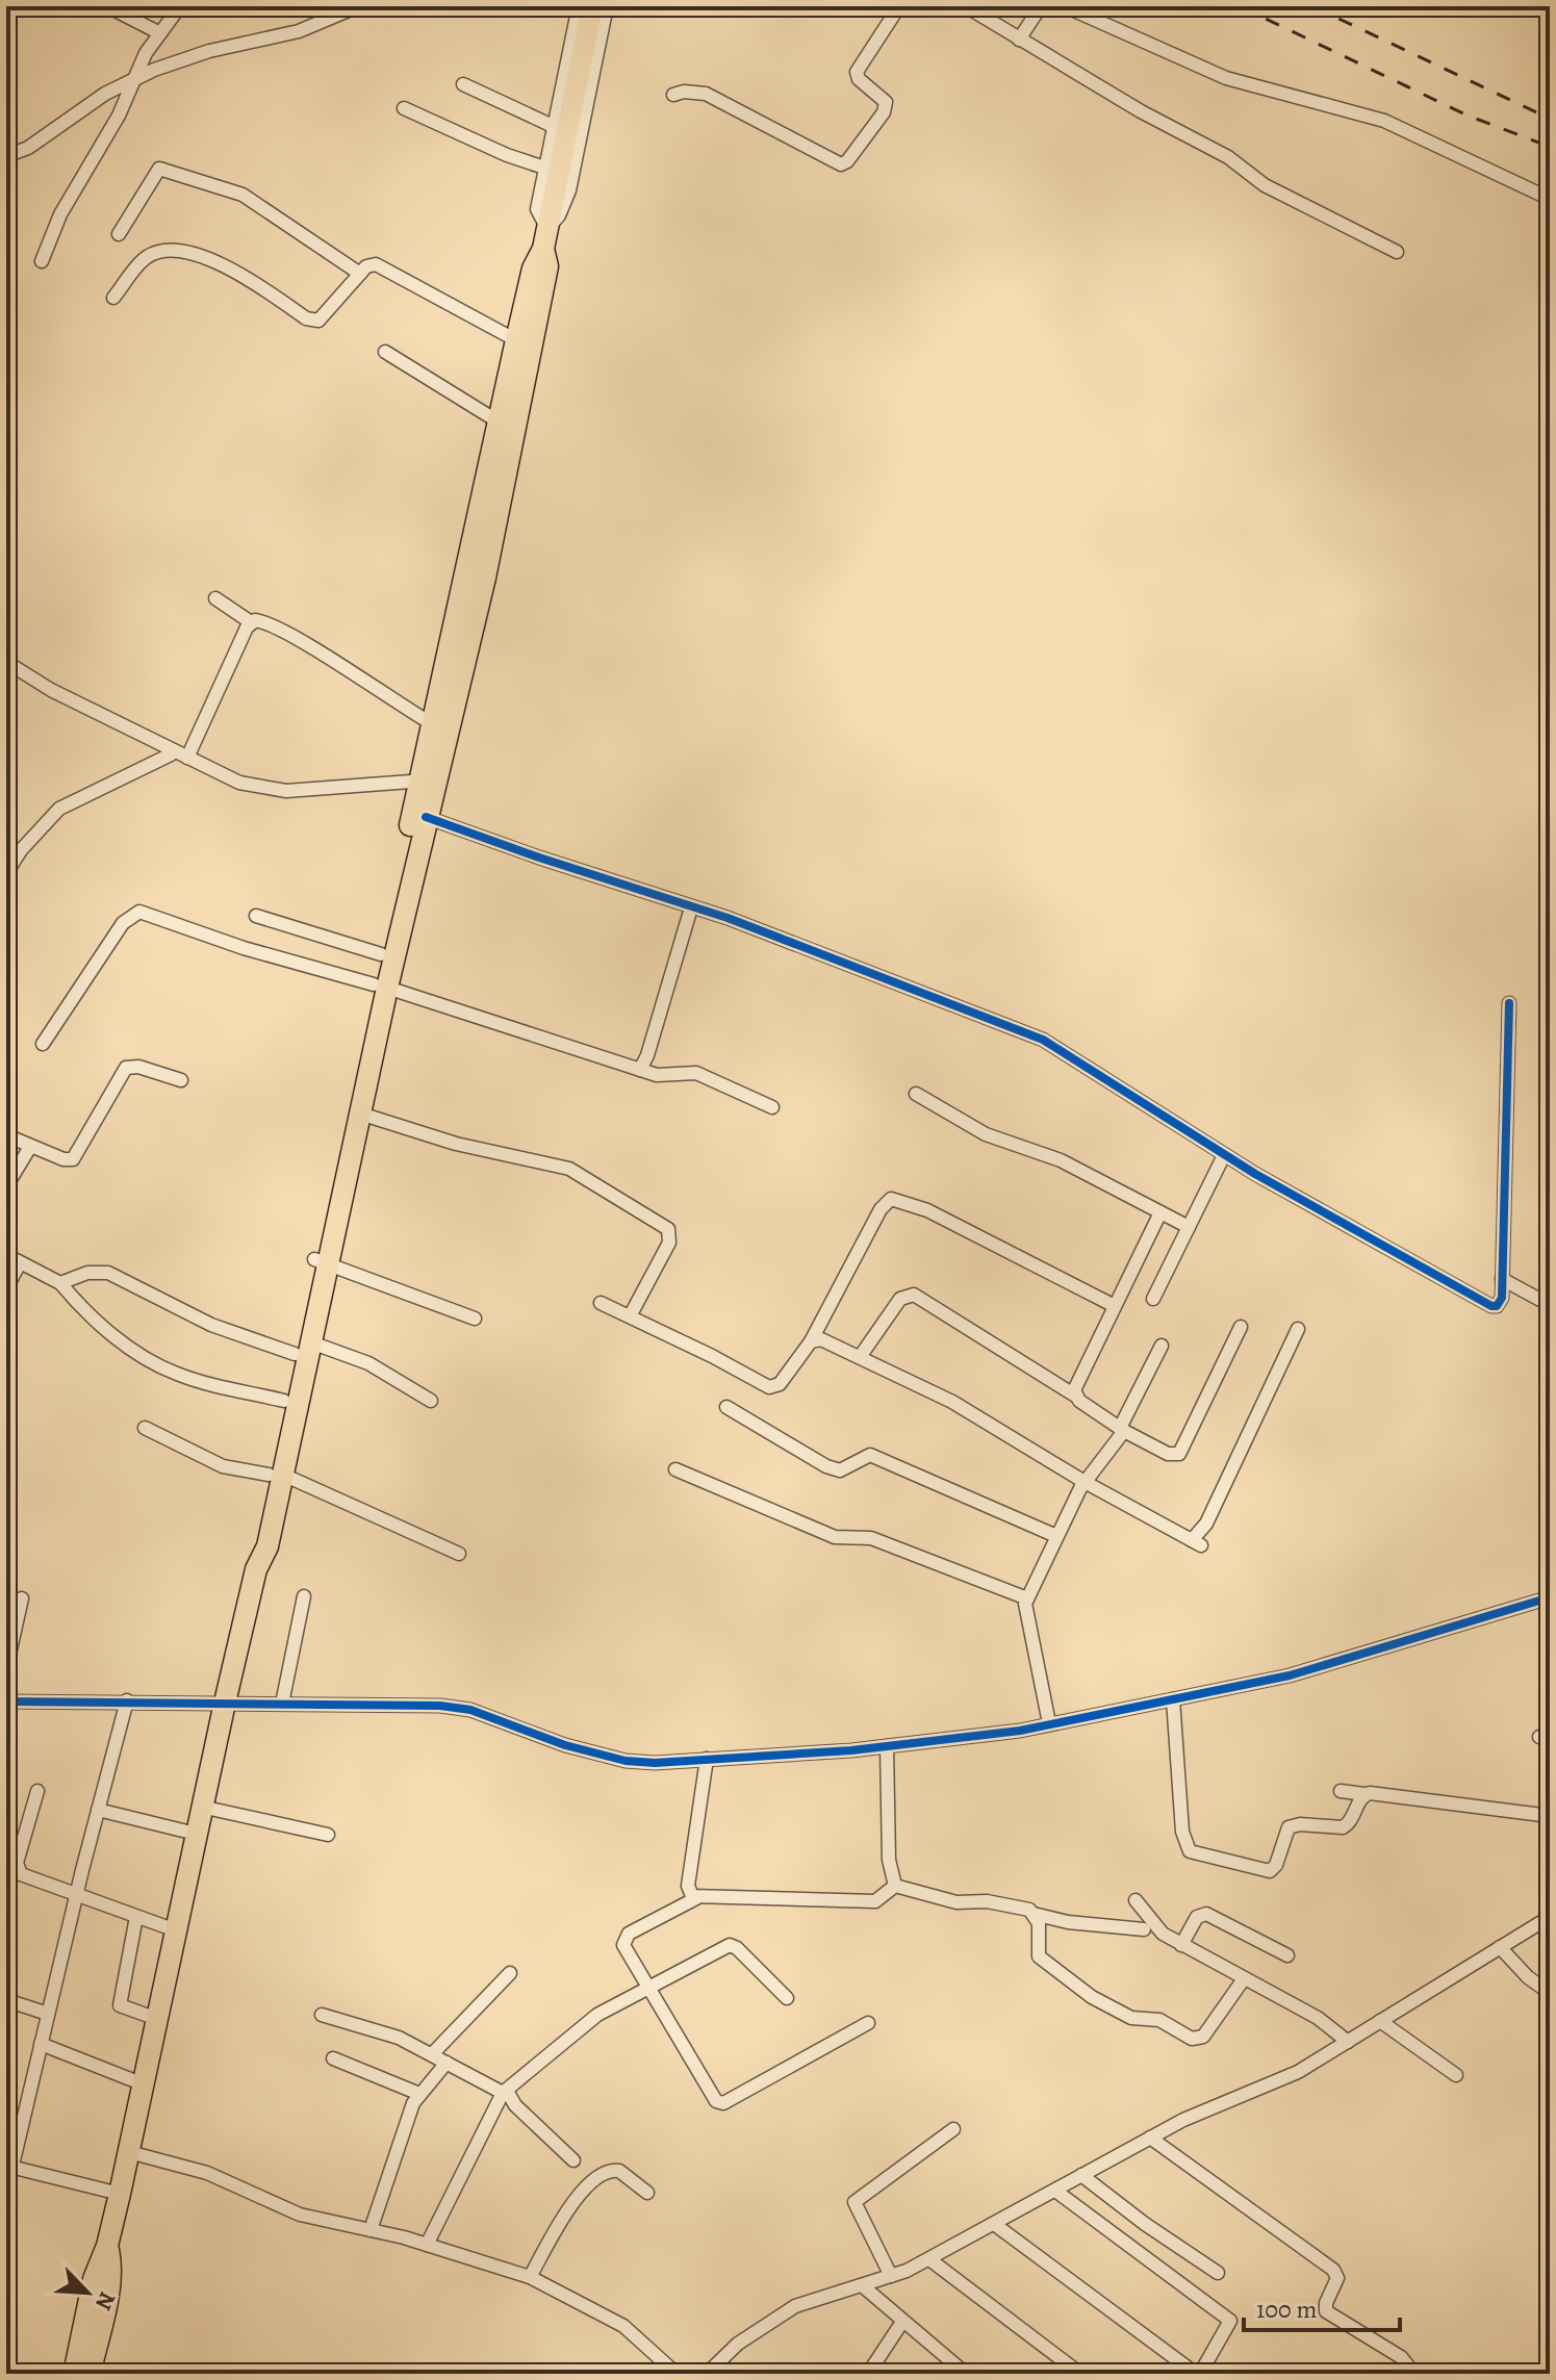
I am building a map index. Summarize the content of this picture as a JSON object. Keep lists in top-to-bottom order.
{
  "scale_bar": "100 m",
  "north": "bottom right"
}
